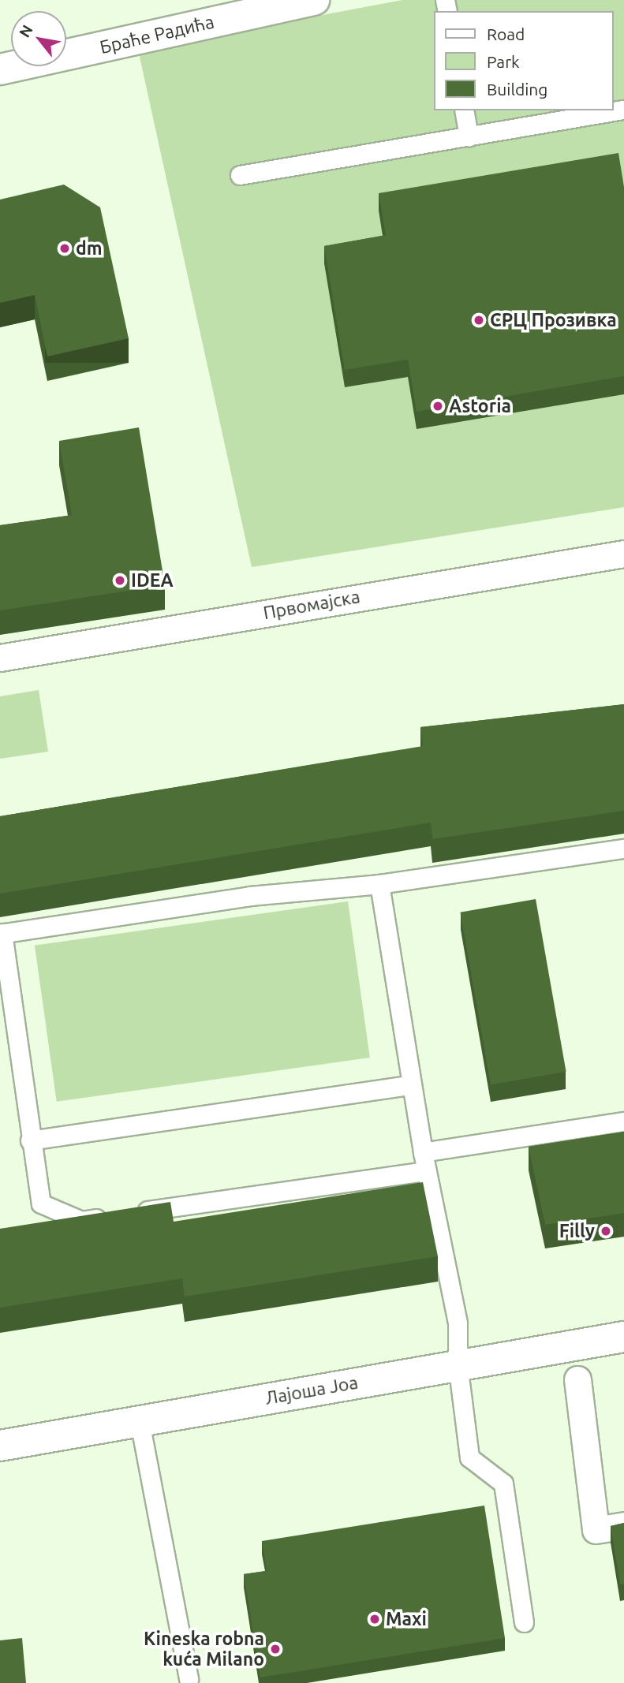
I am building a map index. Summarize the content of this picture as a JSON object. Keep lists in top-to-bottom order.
{
  "streets": {
    "street": ["Браће Радића", "Првомајска", "Лајоша Јоа"]
  },
  "places": [
    "dm",
    "СРЦ Прозивка",
    "Astoria",
    "IDEA",
    "Filly",
    "Maxi",
    "Kineska robna kuća Milano"
  ],
  "legend": ["Road", "Park", "Building"],
  "north": "top left"
}
